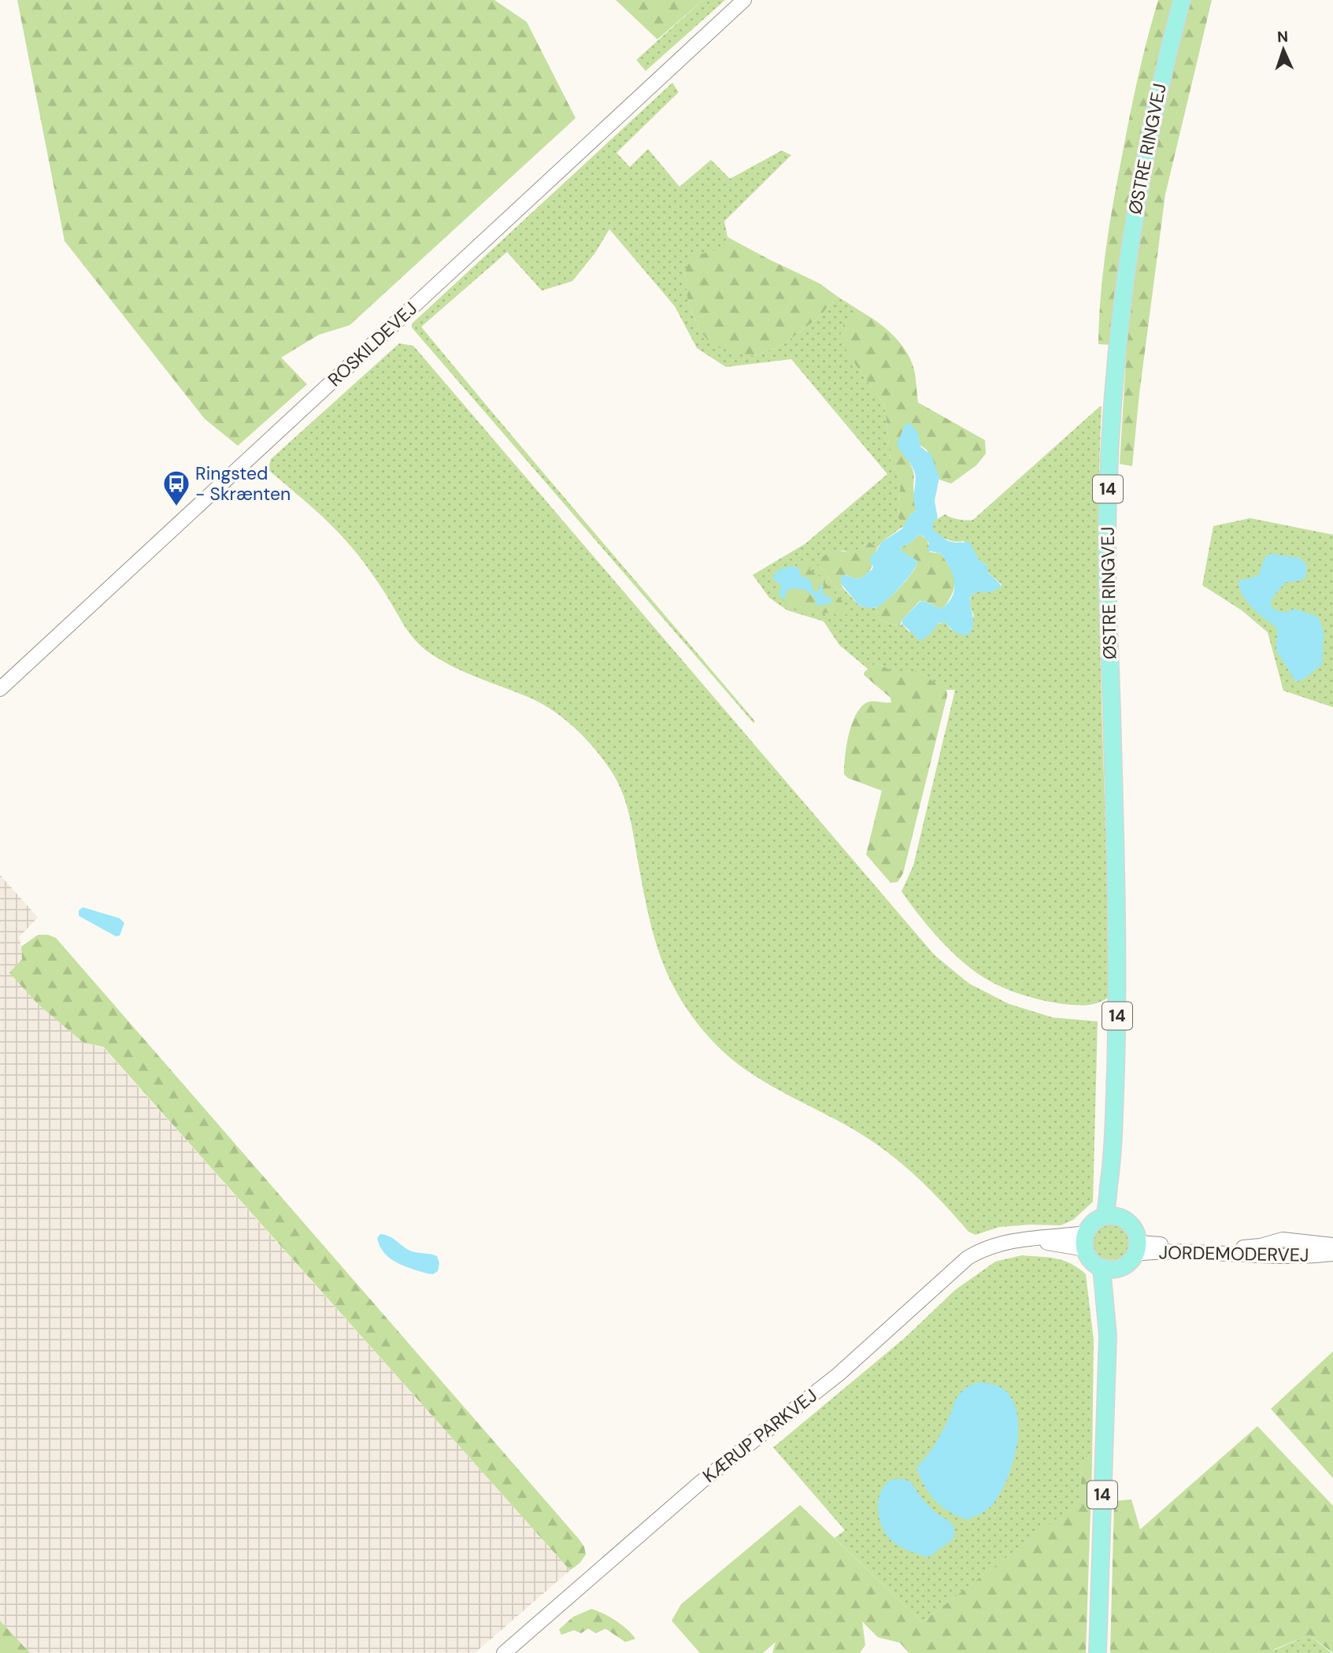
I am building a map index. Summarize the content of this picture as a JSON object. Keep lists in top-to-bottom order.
{
  "streets": {
    "main road": ["ØSTRE RINGVEJ", "14"],
    "street": ["ROSKILDEVEJ", "JORDEMODERVEJ", "KÆRUP PARKVEJ"]
  },
  "crossings": [
    ["ØSTRE RINGVEJ", "14"],
    ["ØSTRE RINGVEJ", "JORDEMODERVEJ"],
    ["ØSTRE RINGVEJ", "KÆRUP PARKVEJ"],
    ["14", "JORDEMODERVEJ"],
    ["14", "KÆRUP PARKVEJ"],
    ["JORDEMODERVEJ", "KÆRUP PARKVEJ"]
  ],
  "places": {
    "bus stop": ["Ringsted - Skrænten"]
  },
  "north": "top"
}
